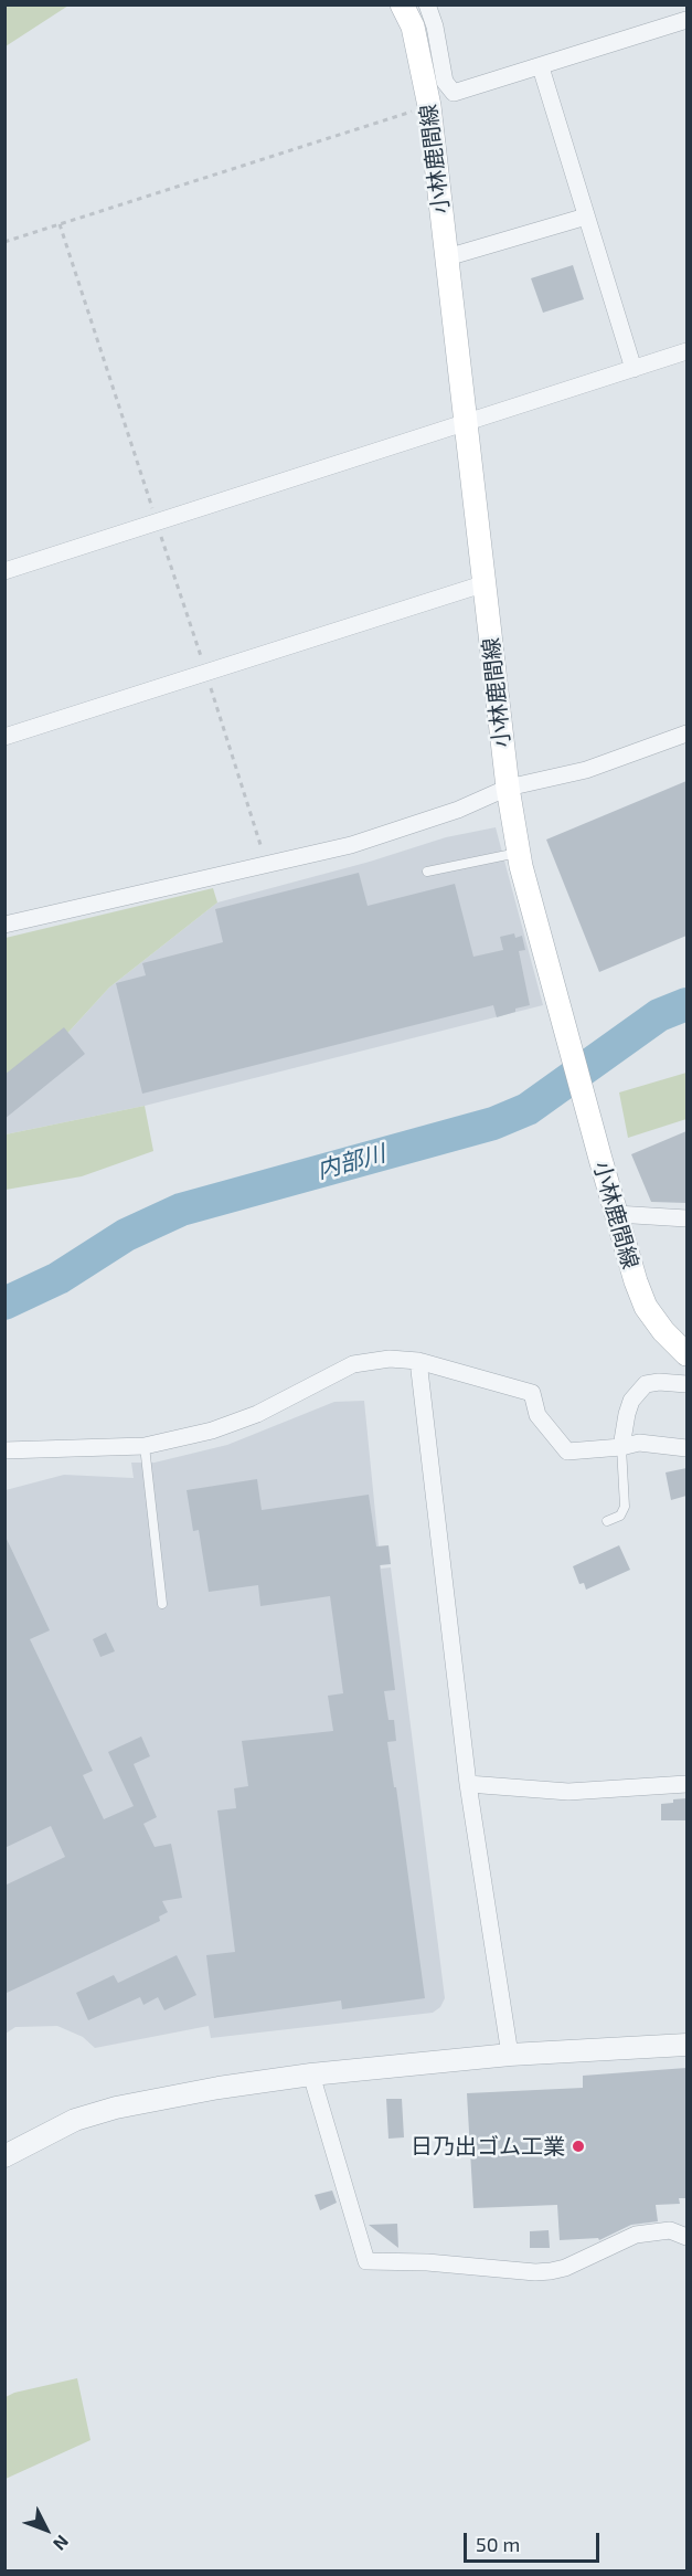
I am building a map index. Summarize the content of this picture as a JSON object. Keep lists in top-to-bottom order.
{
  "streets": {
    "main road": ["小林鹿間線"]
  },
  "water": ["内部川"],
  "places": ["日乃出ゴム工業"],
  "scale_bar": "50 m",
  "north": "bottom right"
}
